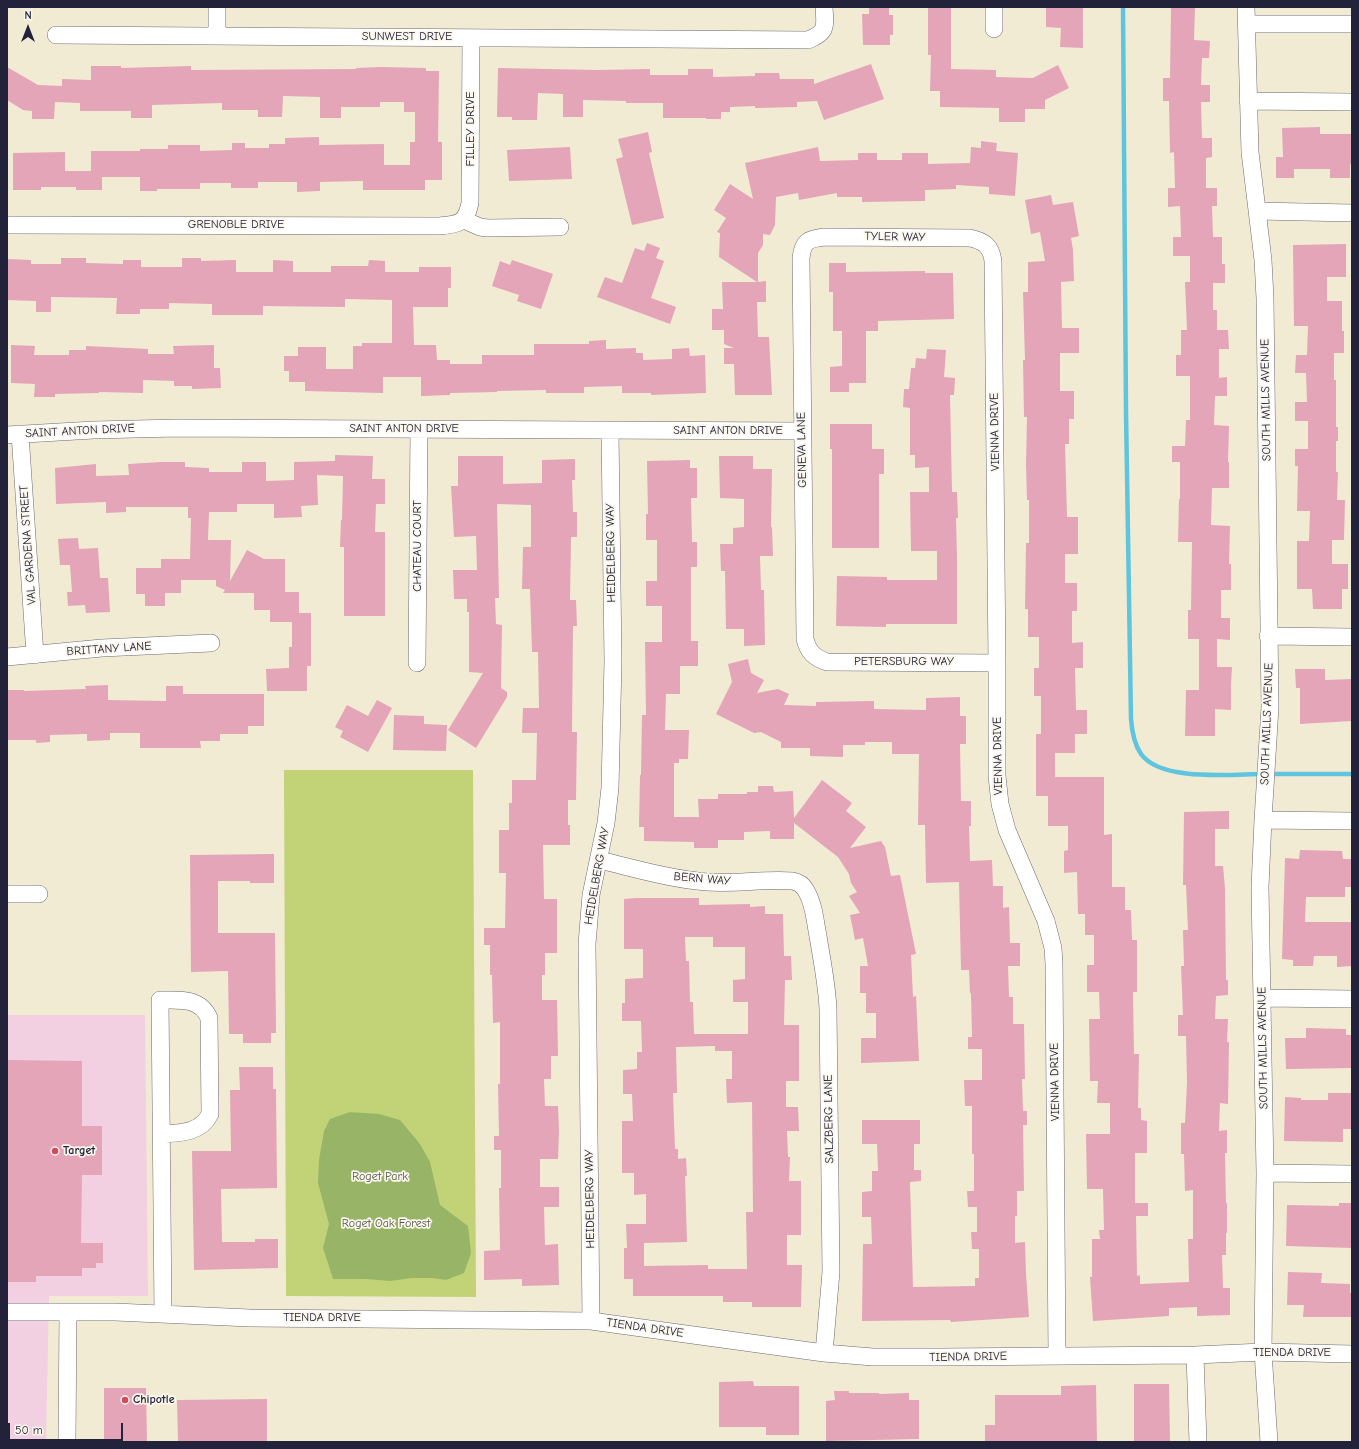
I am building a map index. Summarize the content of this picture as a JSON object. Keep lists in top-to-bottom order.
{
  "streets": {
    "street": [
      "SUNWEST DRIVE",
      "FILLEY DRIVE",
      "GRENOBLE DRIVE",
      "TYLER WAY",
      "SOUTH MILLS AVENUE",
      "SAINT ANTON DRIVE",
      "VIENNA DRIVE",
      "GENEVA LANE",
      "VAL GARDENA STREET",
      "CHATEAU COURT",
      "HEIDELBERG WAY",
      "BRITTANY LANE",
      "PETERSBURG WAY",
      "BERN WAY",
      "SALZBERG LANE",
      "TIENDA DRIVE"
    ]
  },
  "crossings": [
    ["SUNWEST DRIVE", "FILLEY DRIVE"],
    ["FILLEY DRIVE", "GRENOBLE DRIVE"],
    ["TYLER WAY", "VIENNA DRIVE"],
    ["TYLER WAY", "GENEVA LANE"],
    ["SOUTH MILLS AVENUE", "TIENDA DRIVE"],
    ["SAINT ANTON DRIVE", "GENEVA LANE"],
    ["SAINT ANTON DRIVE", "VAL GARDENA STREET"],
    ["SAINT ANTON DRIVE", "CHATEAU COURT"],
    ["SAINT ANTON DRIVE", "HEIDELBERG WAY"],
    ["VIENNA DRIVE", "PETERSBURG WAY"],
    ["VIENNA DRIVE", "TIENDA DRIVE"],
    ["GENEVA LANE", "PETERSBURG WAY"],
    ["VAL GARDENA STREET", "BRITTANY LANE"],
    ["HEIDELBERG WAY", "BERN WAY"],
    ["HEIDELBERG WAY", "TIENDA DRIVE"],
    ["BERN WAY", "SALZBERG LANE"],
    ["SALZBERG LANE", "TIENDA DRIVE"]
  ],
  "parks": ["Roget Park", "Roget Oak Forest"],
  "places": ["Target", "Chipotle"],
  "scale_bar": "50 m",
  "north": "top"
}
